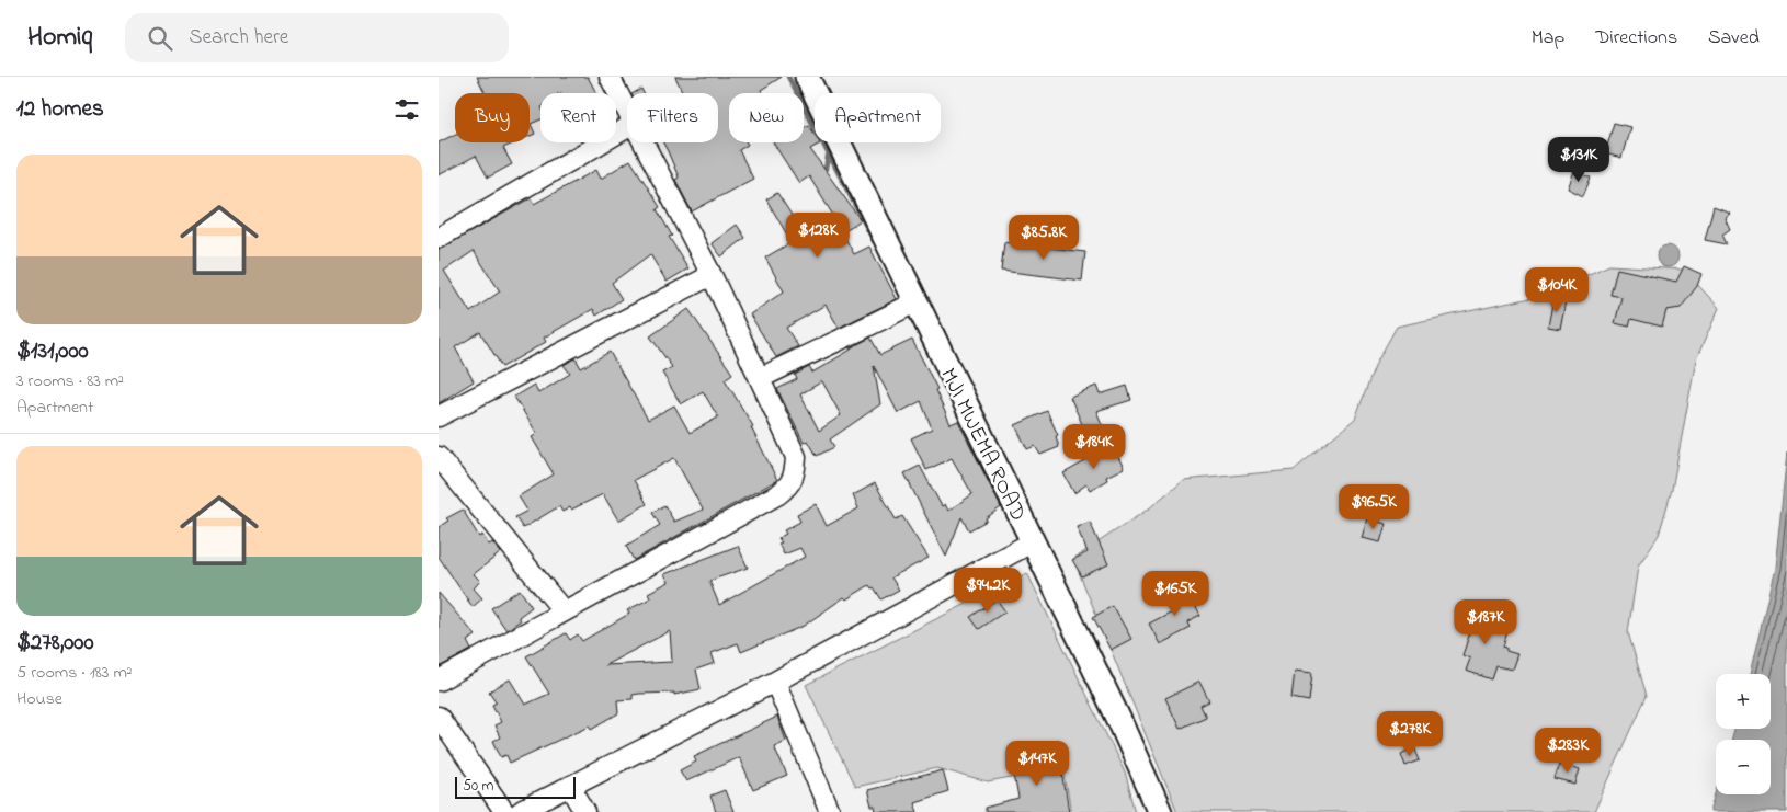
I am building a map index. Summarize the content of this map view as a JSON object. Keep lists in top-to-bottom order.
{
  "streets": {
    "main road": ["MJI MWEMA ROAD"]
  },
  "scale_bar": "50 m",
  "page": {
    "header": "Homiq",
    "search": "Search here",
    "nav": ["Map", "Directions", "Saved"],
    "heading": "12 homes",
    "chip": [
      "Buy",
      "Rent",
      "Filters",
      "New",
      "Apartment"
    ],
    "price": [
      "$131K",
      "$128K",
      "$85.8K",
      "$104K",
      "$184K",
      "$96.5K",
      "$94.2K",
      "$165K",
      "$187K",
      "$278K",
      "$283K",
      "$147K"
    ],
    "list": [
      {
        "name": "$131,000",
        "note": "3 rooms · 83 m² · Apartment"
      },
      {
        "name": "$278,000",
        "note": "5 rooms · 183 m² · House"
      }
    ],
    "map_buttons": ["+", "−"],
    "scale": "50 m"
  }
}
